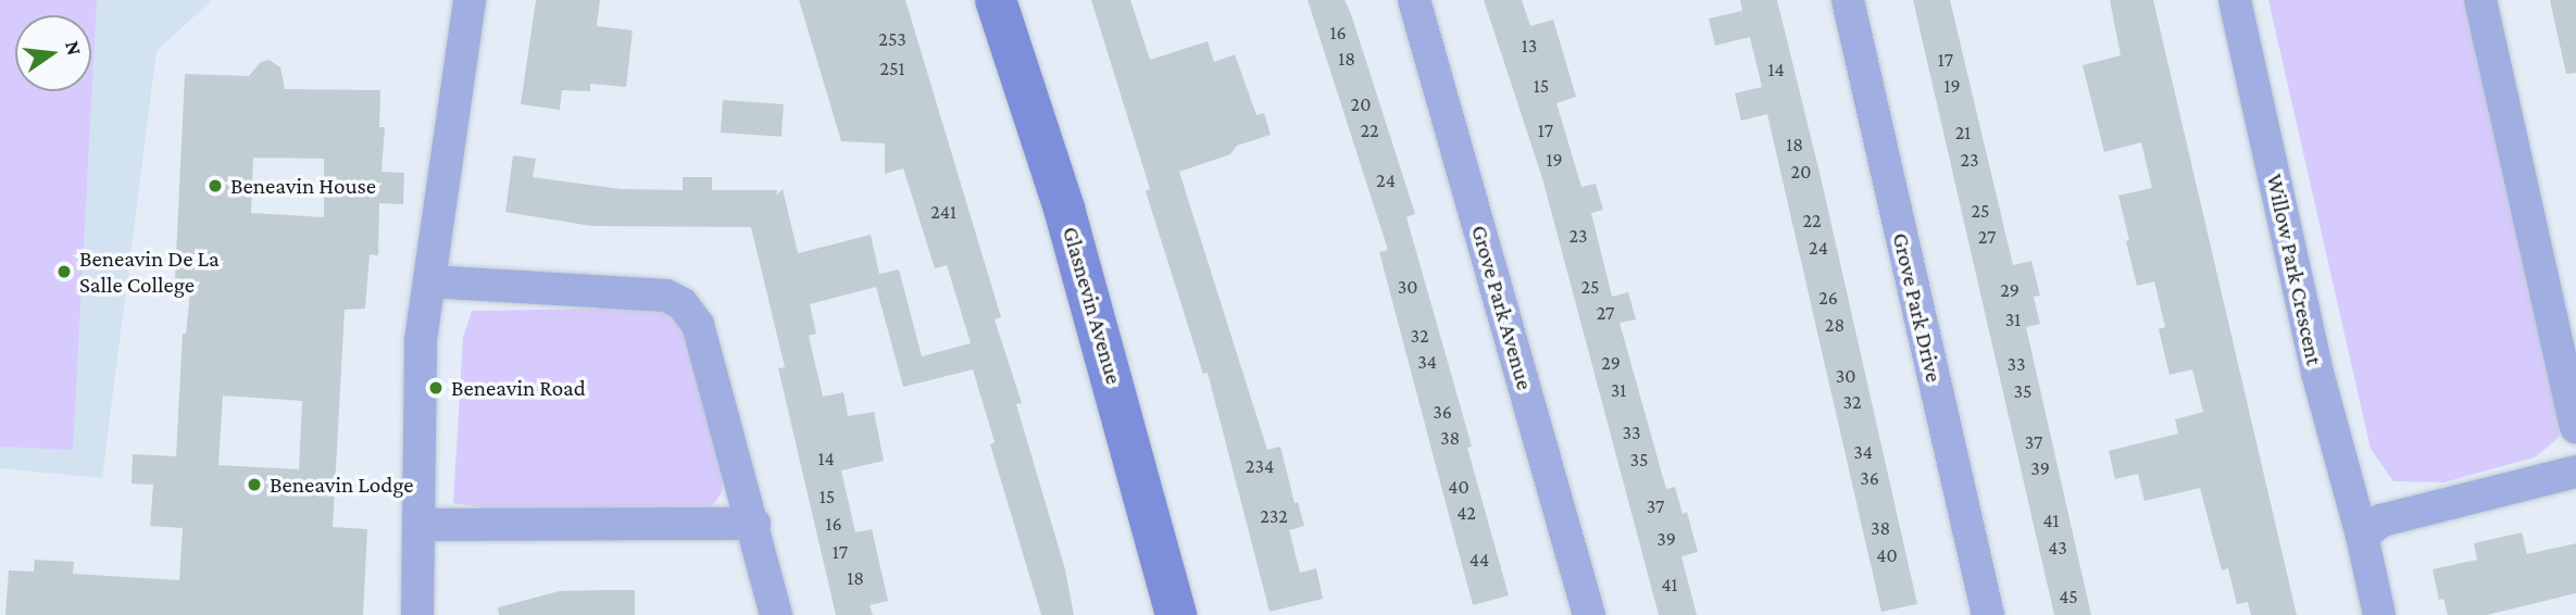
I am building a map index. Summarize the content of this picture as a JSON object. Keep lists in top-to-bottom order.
{
  "streets": {
    "main road": ["Glasnevin Avenue"],
    "street": ["Willow Park Crescent", "Grove Park Avenue", "Grove Park Drive"]
  },
  "places": [
    "Beneavin House",
    "Beneavin De La Salle College",
    "Beneavin Road",
    "Beneavin Lodge"
  ],
  "house_numbers": [
    "16",
    "253",
    "13",
    "18",
    "17",
    "251",
    "14",
    "15",
    "19",
    "20",
    "22",
    "17",
    "21",
    "18",
    "19",
    "23",
    "20",
    "24",
    "25",
    "241",
    "22",
    "23",
    "27",
    "24",
    "30",
    "25",
    "29",
    "26",
    "27",
    "31",
    "28",
    "32",
    "34",
    "29",
    "33",
    "30",
    "31",
    "35",
    "32",
    "36",
    "33",
    "38",
    "37",
    "34",
    "14",
    "35",
    "234",
    "39",
    "36",
    "40",
    "15",
    "37",
    "42",
    "232",
    "41",
    "16",
    "38",
    "39",
    "43",
    "17",
    "40",
    "44",
    "18",
    "41",
    "45"
  ],
  "north": "right"
}
